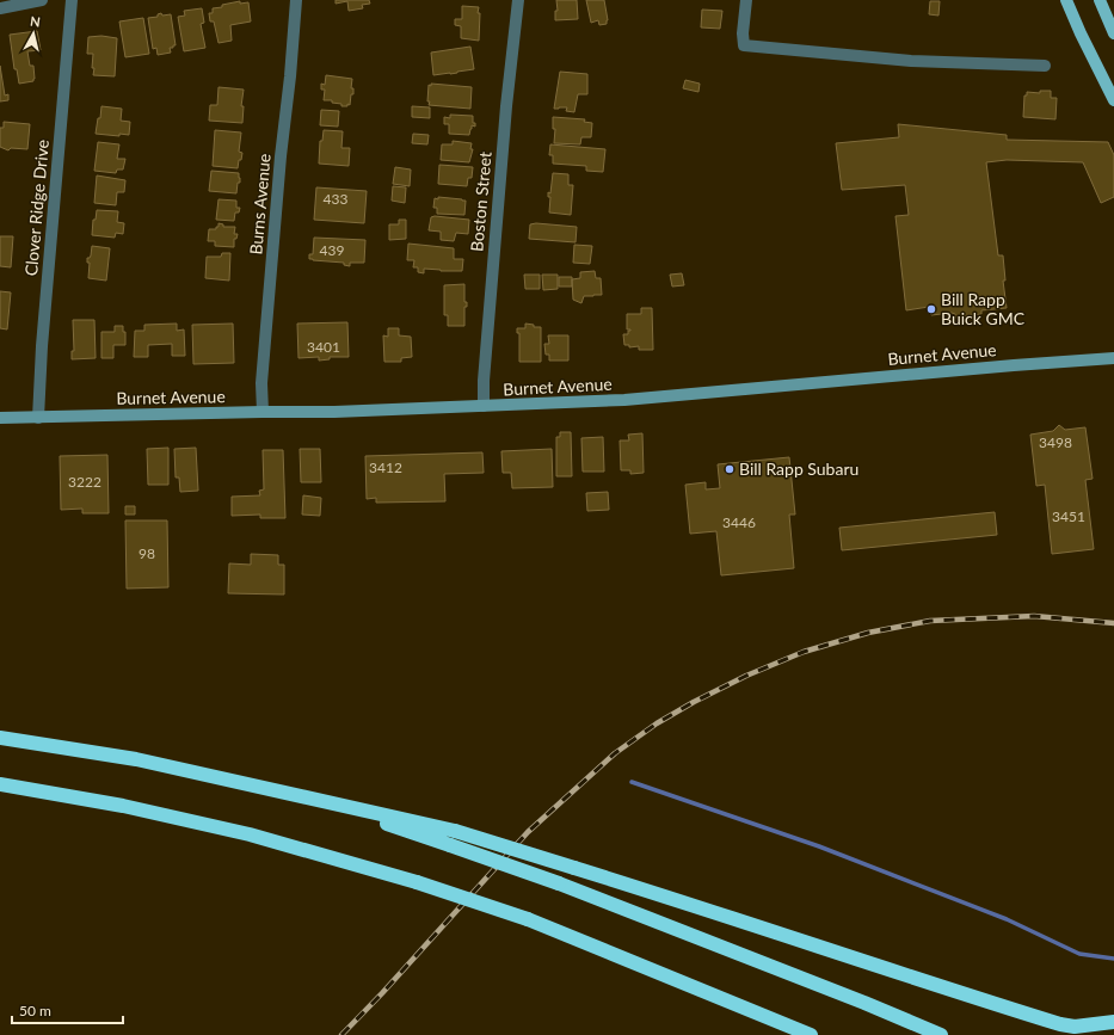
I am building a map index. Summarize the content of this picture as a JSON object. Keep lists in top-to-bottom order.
{
  "streets": {
    "street": [
      "Boston Street",
      "Burns Avenue",
      "Clover Ridge Drive",
      "Burnet Avenue"
    ]
  },
  "crossings": [
    ["Boston Street", "Burnet Avenue"],
    ["Burns Avenue", "Burnet Avenue"],
    ["Clover Ridge Drive", "Burnet Avenue"]
  ],
  "places": ["Bill Rapp Buick GMC", "Bill Rapp Subaru"],
  "house_numbers": [
    "433",
    "439",
    "3401",
    "3498",
    "3412",
    "3222",
    "3451",
    "3446",
    "98"
  ],
  "scale_bar": "50 m",
  "north": "top"
}
